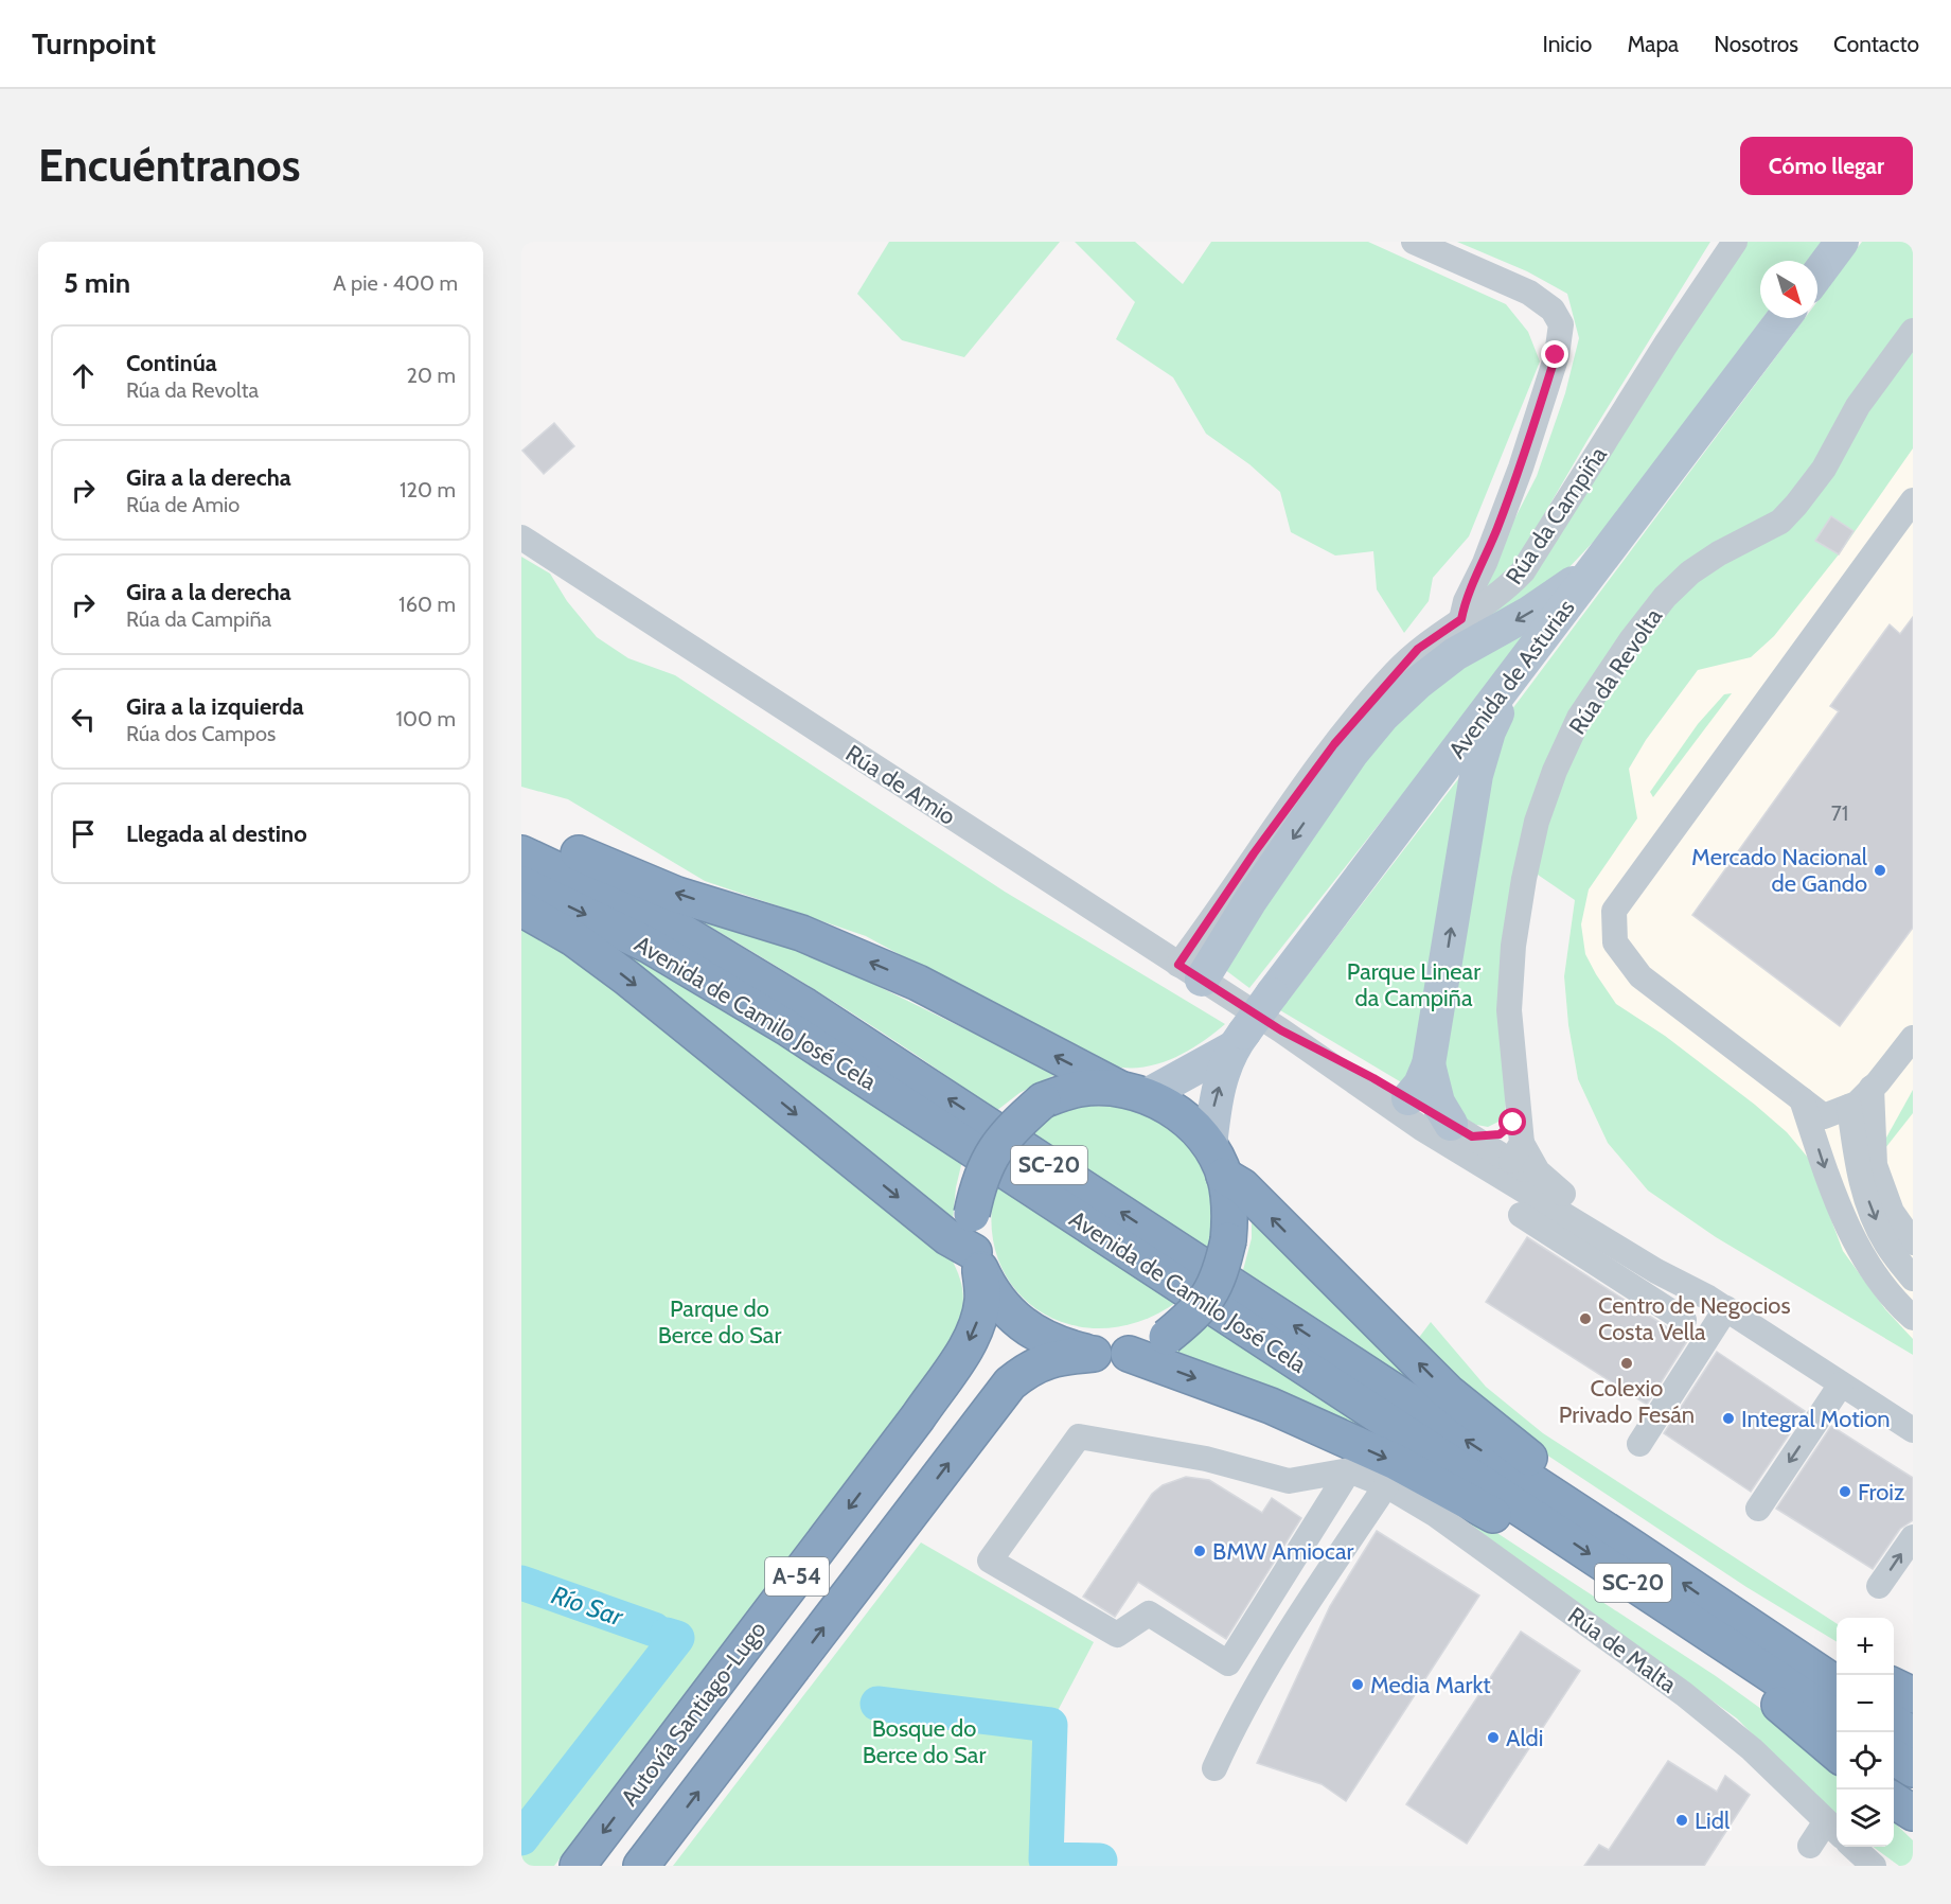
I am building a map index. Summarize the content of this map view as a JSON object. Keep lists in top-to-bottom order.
{
  "streets": {
    "highway": [
      "Avenida de Camilo José Cela",
      "SC-20",
      "A-54",
      "Autovía Santiago-Lugo"
    ],
    "main road": ["Avenida de Asturias"],
    "street": [
      "Rúa da Campiña",
      "Rúa da Revolta",
      "Rúa de Amio",
      "Rúa de Malta"
    ]
  },
  "crossings": [
    ["Rúa da Campiña", "Rúa de Amio"],
    ["Rúa da Revolta", "Rúa de Amio"],
    ["Avenida de Camilo José Cela", "SC-20"]
  ],
  "water": ["Río Sar"],
  "parks": ["Parque Linear da Campiña", "Parque do Berce do Sar", "Bosque do Berce do Sar"],
  "places": [
    "Mercado Nacional de Gando",
    "Centro de Negocios Costa Vella",
    "Colexio Privado Fesán",
    "Integral Motion",
    "Froiz",
    "BMW Amiocar",
    "Media Markt",
    "Aldi",
    "Lidl"
  ],
  "house_numbers": ["71"],
  "north": "bottom right",
  "page": {
    "header": "Turnpoint",
    "nav": [
      "Inicio",
      "Mapa",
      "Nosotros",
      "Contacto"
    ],
    "buttons": "Cómo llegar",
    "title": "Encuéntranos",
    "heading": ["5 min", "A pie · 400 m"],
    "list": [
      ["Continúa", "Rúa da Revolta", "20 m"],
      ["Gira a la derecha", "Rúa de Amio", "120 m"],
      ["Gira a la derecha", "Rúa da Campiña", "160 m"],
      ["Gira a la izquierda", "Rúa dos Campos", "100 m"],
      "Llegada al destino"
    ],
    "map_buttons": ["+", "−"]
  }
}
